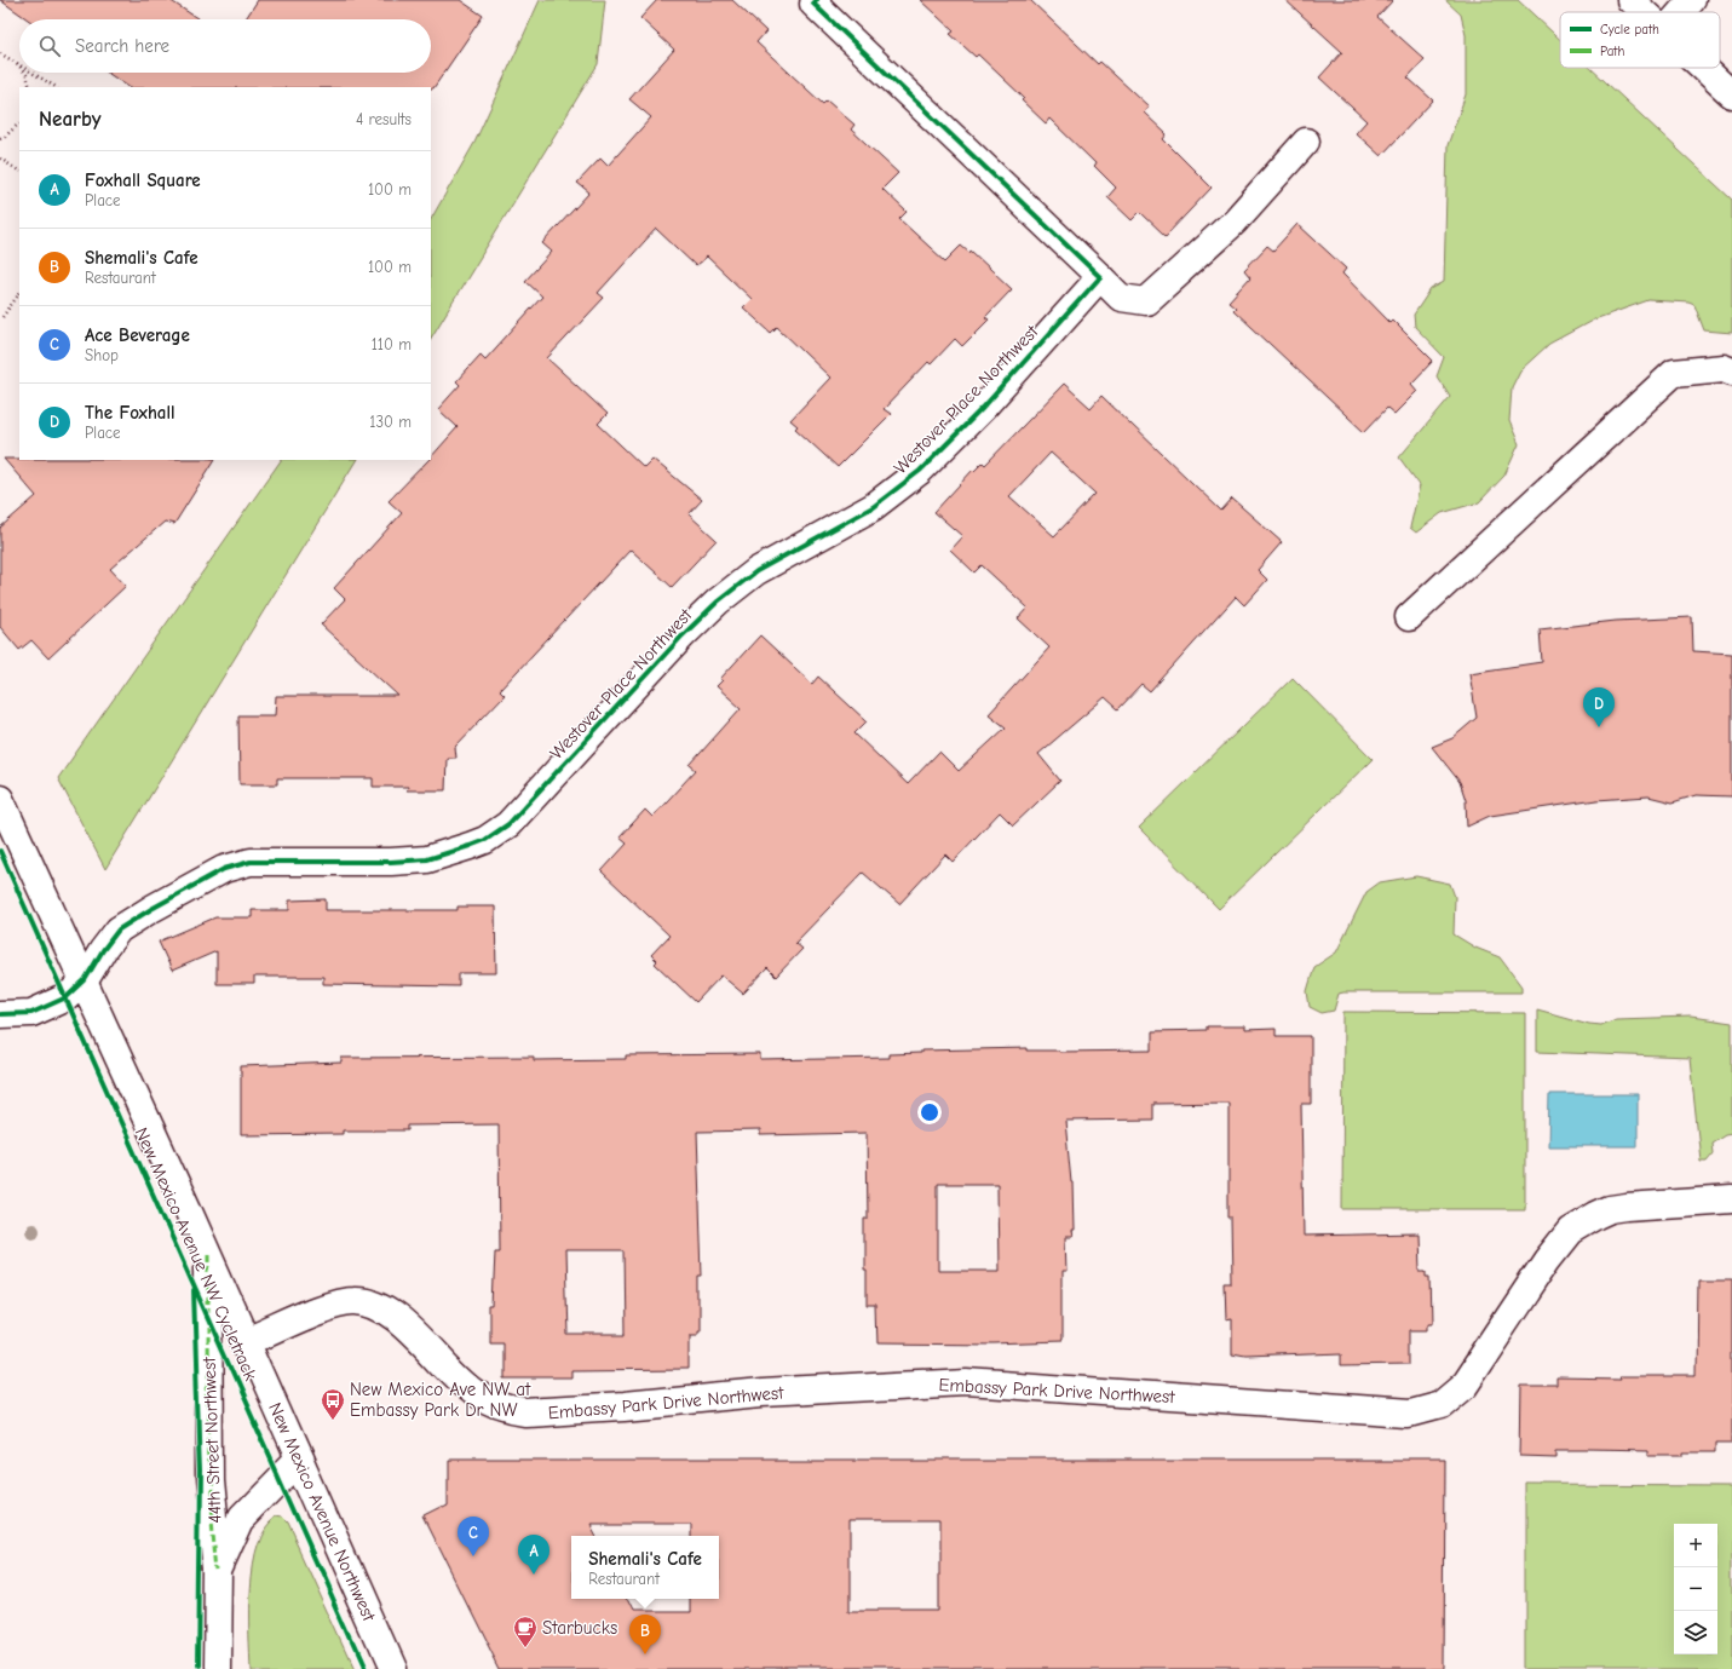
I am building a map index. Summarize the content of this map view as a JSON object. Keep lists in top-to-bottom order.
{
  "streets": {
    "street": [
      "Westover Place Northwest",
      "Embassy Park Drive Northwest",
      "44th Street Northwest",
      "New Mexico Avenue Northwest"
    ],
    "cycle path": ["New Mexico Avenue NW Cycletrack"]
  },
  "crossings": [
    ["Westover Place Northwest", "New Mexico Avenue Northwest"],
    ["Embassy Park Drive Northwest", "New Mexico Avenue Northwest"],
    ["44th Street Northwest", "New Mexico Avenue Northwest"]
  ],
  "places": {
    "bus stop": ["New Mexico Ave NW at Embassy Park Dr NW"],
    "cafe": ["Starbucks"]
  },
  "legend": ["Cycle path", "Path"],
  "page": {
    "search": "Search here",
    "heading": ["Nearby", "4 results"],
    "list": [
      {
        "mark": "A",
        "name": "Foxhall Square",
        "note": "Place",
        "value": "100 m"
      },
      {
        "mark": "B",
        "name": "Shemali's Cafe",
        "note": "Restaurant",
        "value": "100 m"
      },
      {
        "mark": "C",
        "name": "Ace Beverage",
        "note": "Shop",
        "value": "110 m"
      },
      {
        "mark": "D",
        "name": "The Foxhall",
        "note": "Place",
        "value": "130 m"
      }
    ],
    "pins": [
      "D",
      "C",
      "A",
      "B"
    ],
    "map_buttons": ["+", "−"],
    "popup": ["Shemali's Cafe", "Restaurant"]
  }
}
